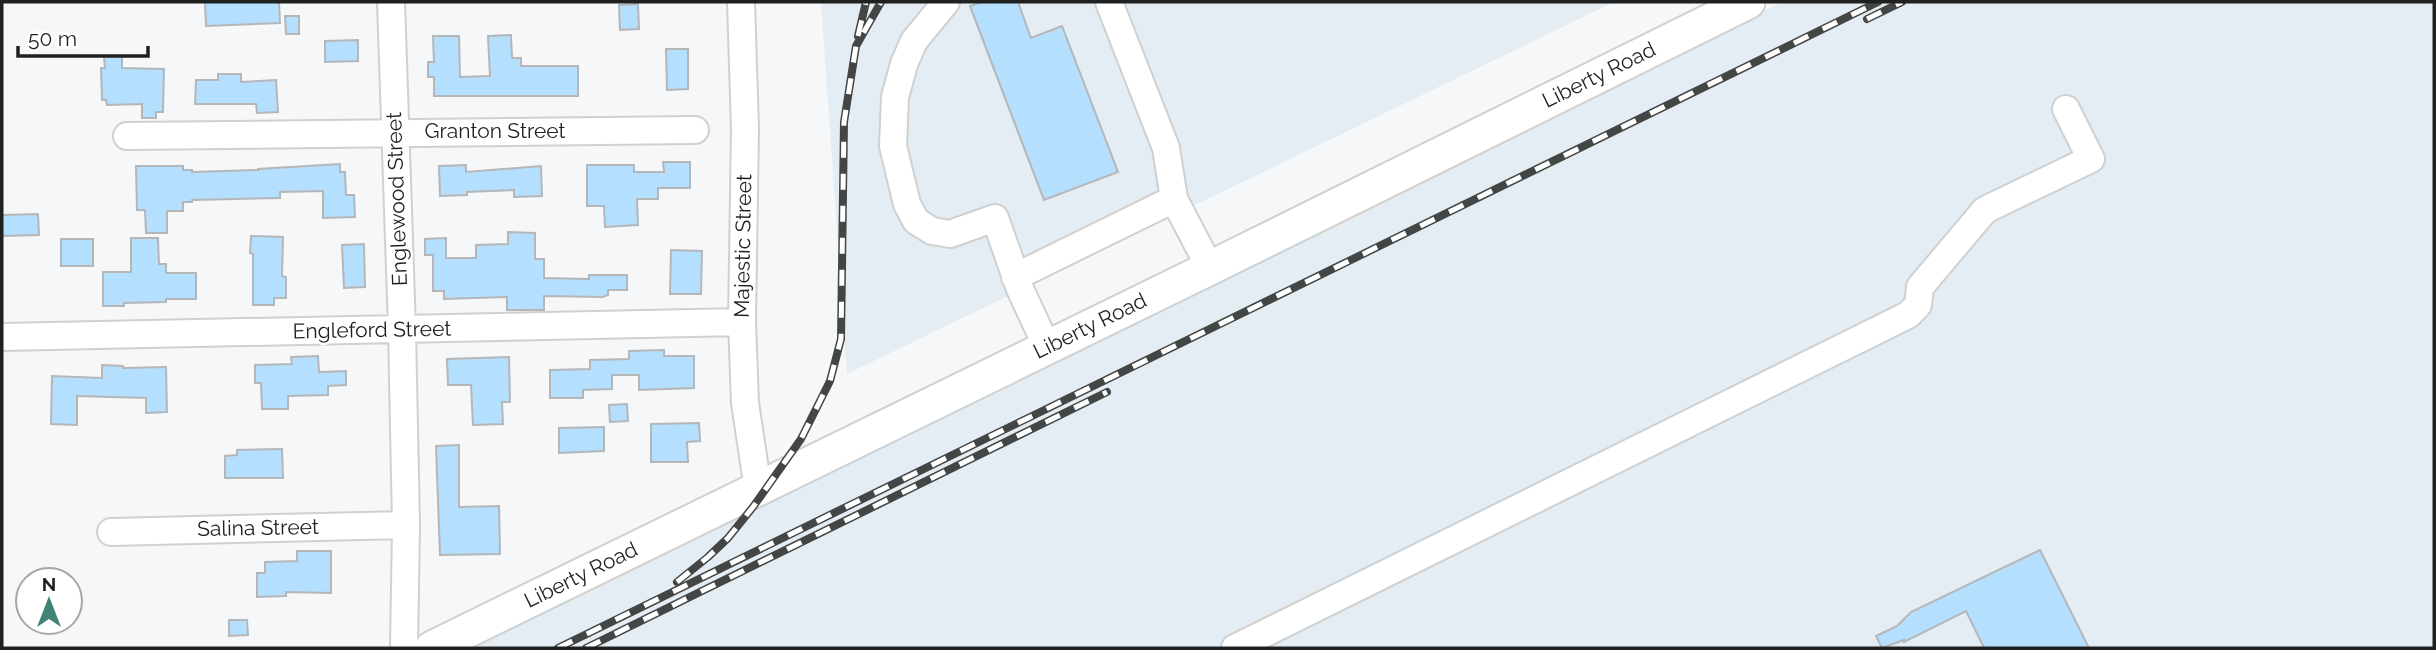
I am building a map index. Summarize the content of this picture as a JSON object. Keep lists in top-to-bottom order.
{
  "streets": {
    "main road": ["Liberty Road"],
    "street": [
      "Granton Street",
      "Englewood Street",
      "Majestic Street",
      "Engleford Street",
      "Salina Street"
    ]
  },
  "crossings": [
    ["Liberty Road", "Majestic Street"],
    ["Granton Street", "Englewood Street"],
    ["Englewood Street", "Engleford Street"],
    ["Englewood Street", "Salina Street"],
    ["Majestic Street", "Engleford Street"]
  ],
  "scale_bar": "50 m",
  "north": "top"
}
